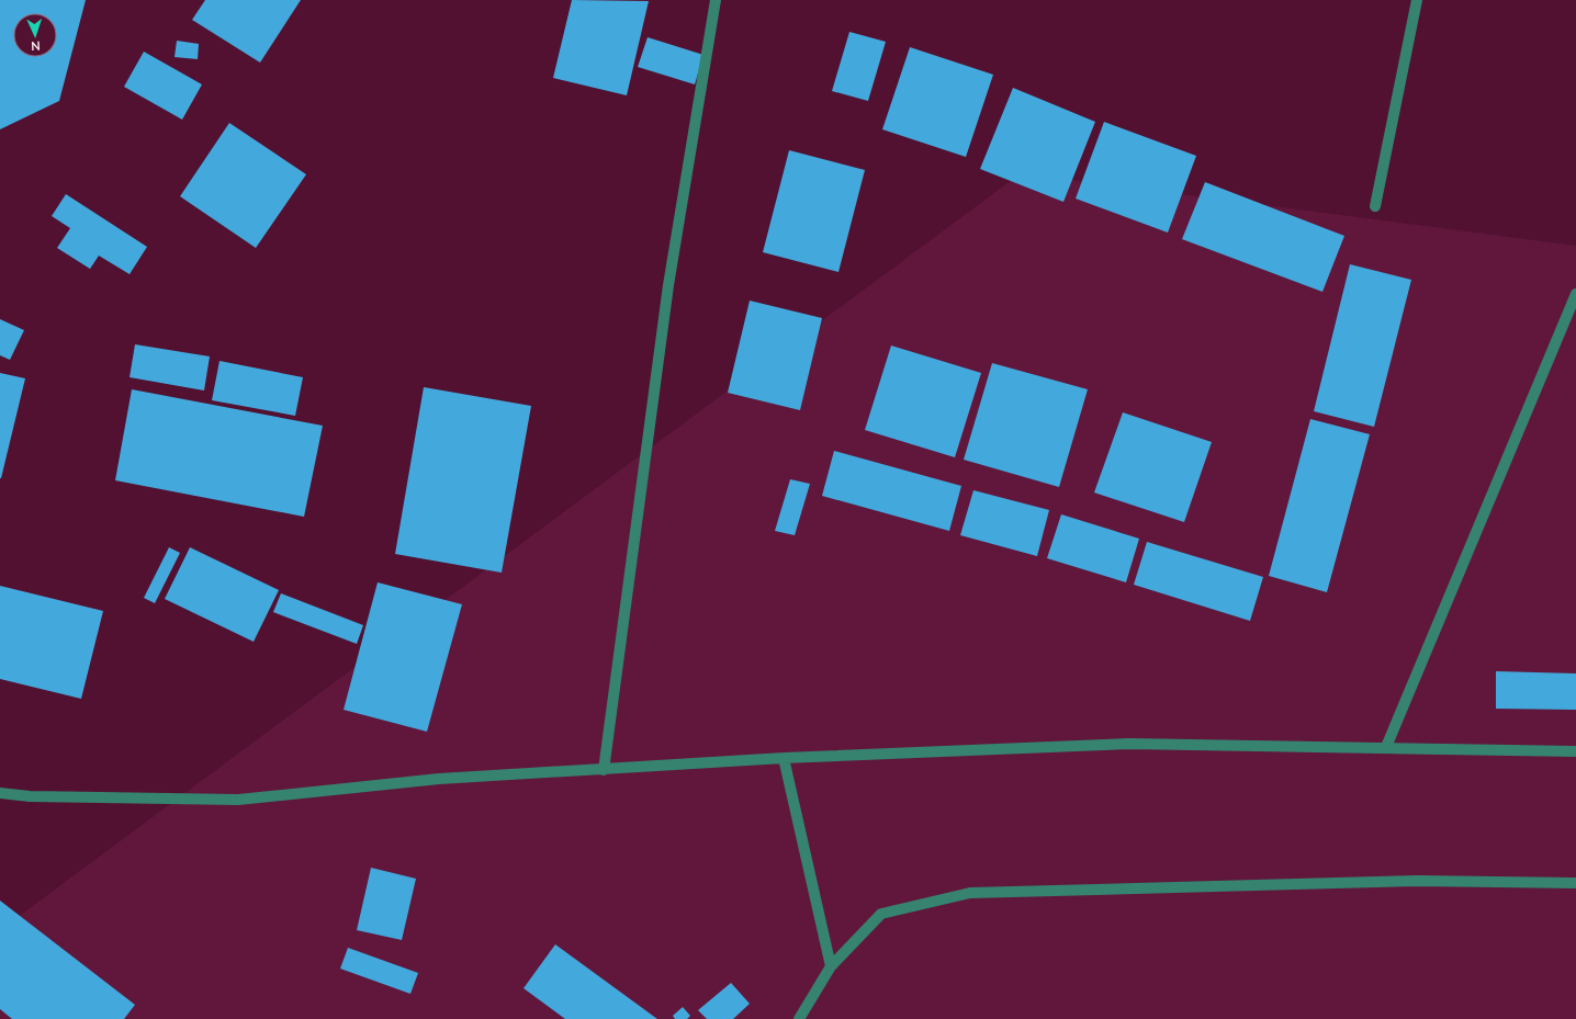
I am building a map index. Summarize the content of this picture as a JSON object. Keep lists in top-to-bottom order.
{
  "north": "bottom"
}
